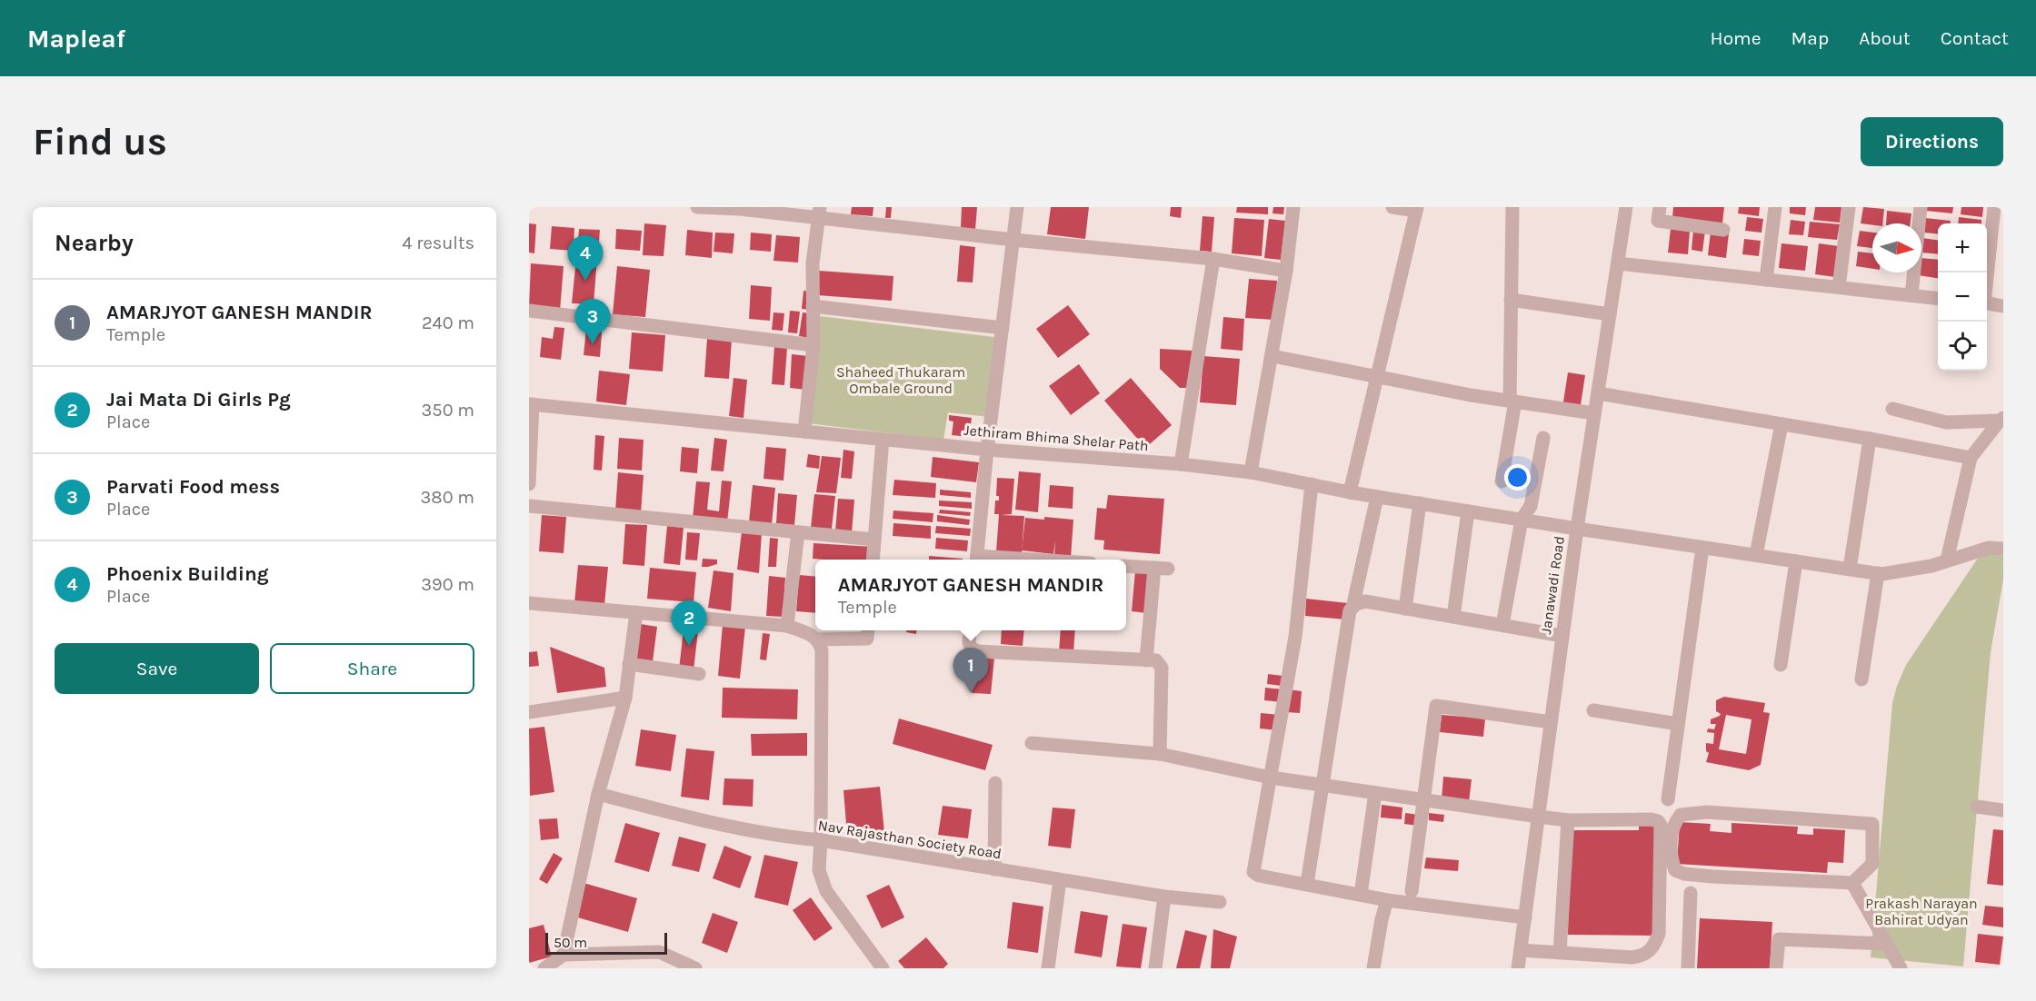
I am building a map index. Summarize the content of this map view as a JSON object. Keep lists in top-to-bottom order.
{
  "streets": {
    "street": ["Jethiram Bhima Shelar Path", "Janawadi Road", "Nav Rajasthan Society Road"]
  },
  "crossings": [
    ["Jethiram Bhima Shelar Path", "Janawadi Road"]
  ],
  "parks": ["Shaheed Thukaram Ombale Ground", "Prakash Narayan Bahirat Udyan"],
  "scale_bar": "50 m",
  "north": "right",
  "page": {
    "header": "Mapleaf",
    "nav": [
      "Home",
      "Map",
      "About",
      "Contact"
    ],
    "buttons": [
      "Directions",
      ["Save", "Share"]
    ],
    "title": "Find us",
    "heading": ["Nearby", "4 results"],
    "map_buttons": ["+", "−"],
    "pins": [
      "4",
      "3",
      "2",
      "1"
    ],
    "list": [
      {
        "mark": "1",
        "name": "AMARJYOT GANESH MANDIR",
        "note": "Temple",
        "value": "240 m"
      },
      {
        "mark": "2",
        "name": "Jai Mata Di Girls Pg",
        "note": "Place",
        "value": "350 m"
      },
      {
        "mark": "3",
        "name": "Parvati Food mess",
        "note": "Place",
        "value": "380 m"
      },
      {
        "mark": "4",
        "name": "Phoenix Building",
        "note": "Place",
        "value": "390 m"
      }
    ],
    "popup": ["AMARJYOT GANESH MANDIR", "Temple"],
    "scale": "50 m"
  }
}
